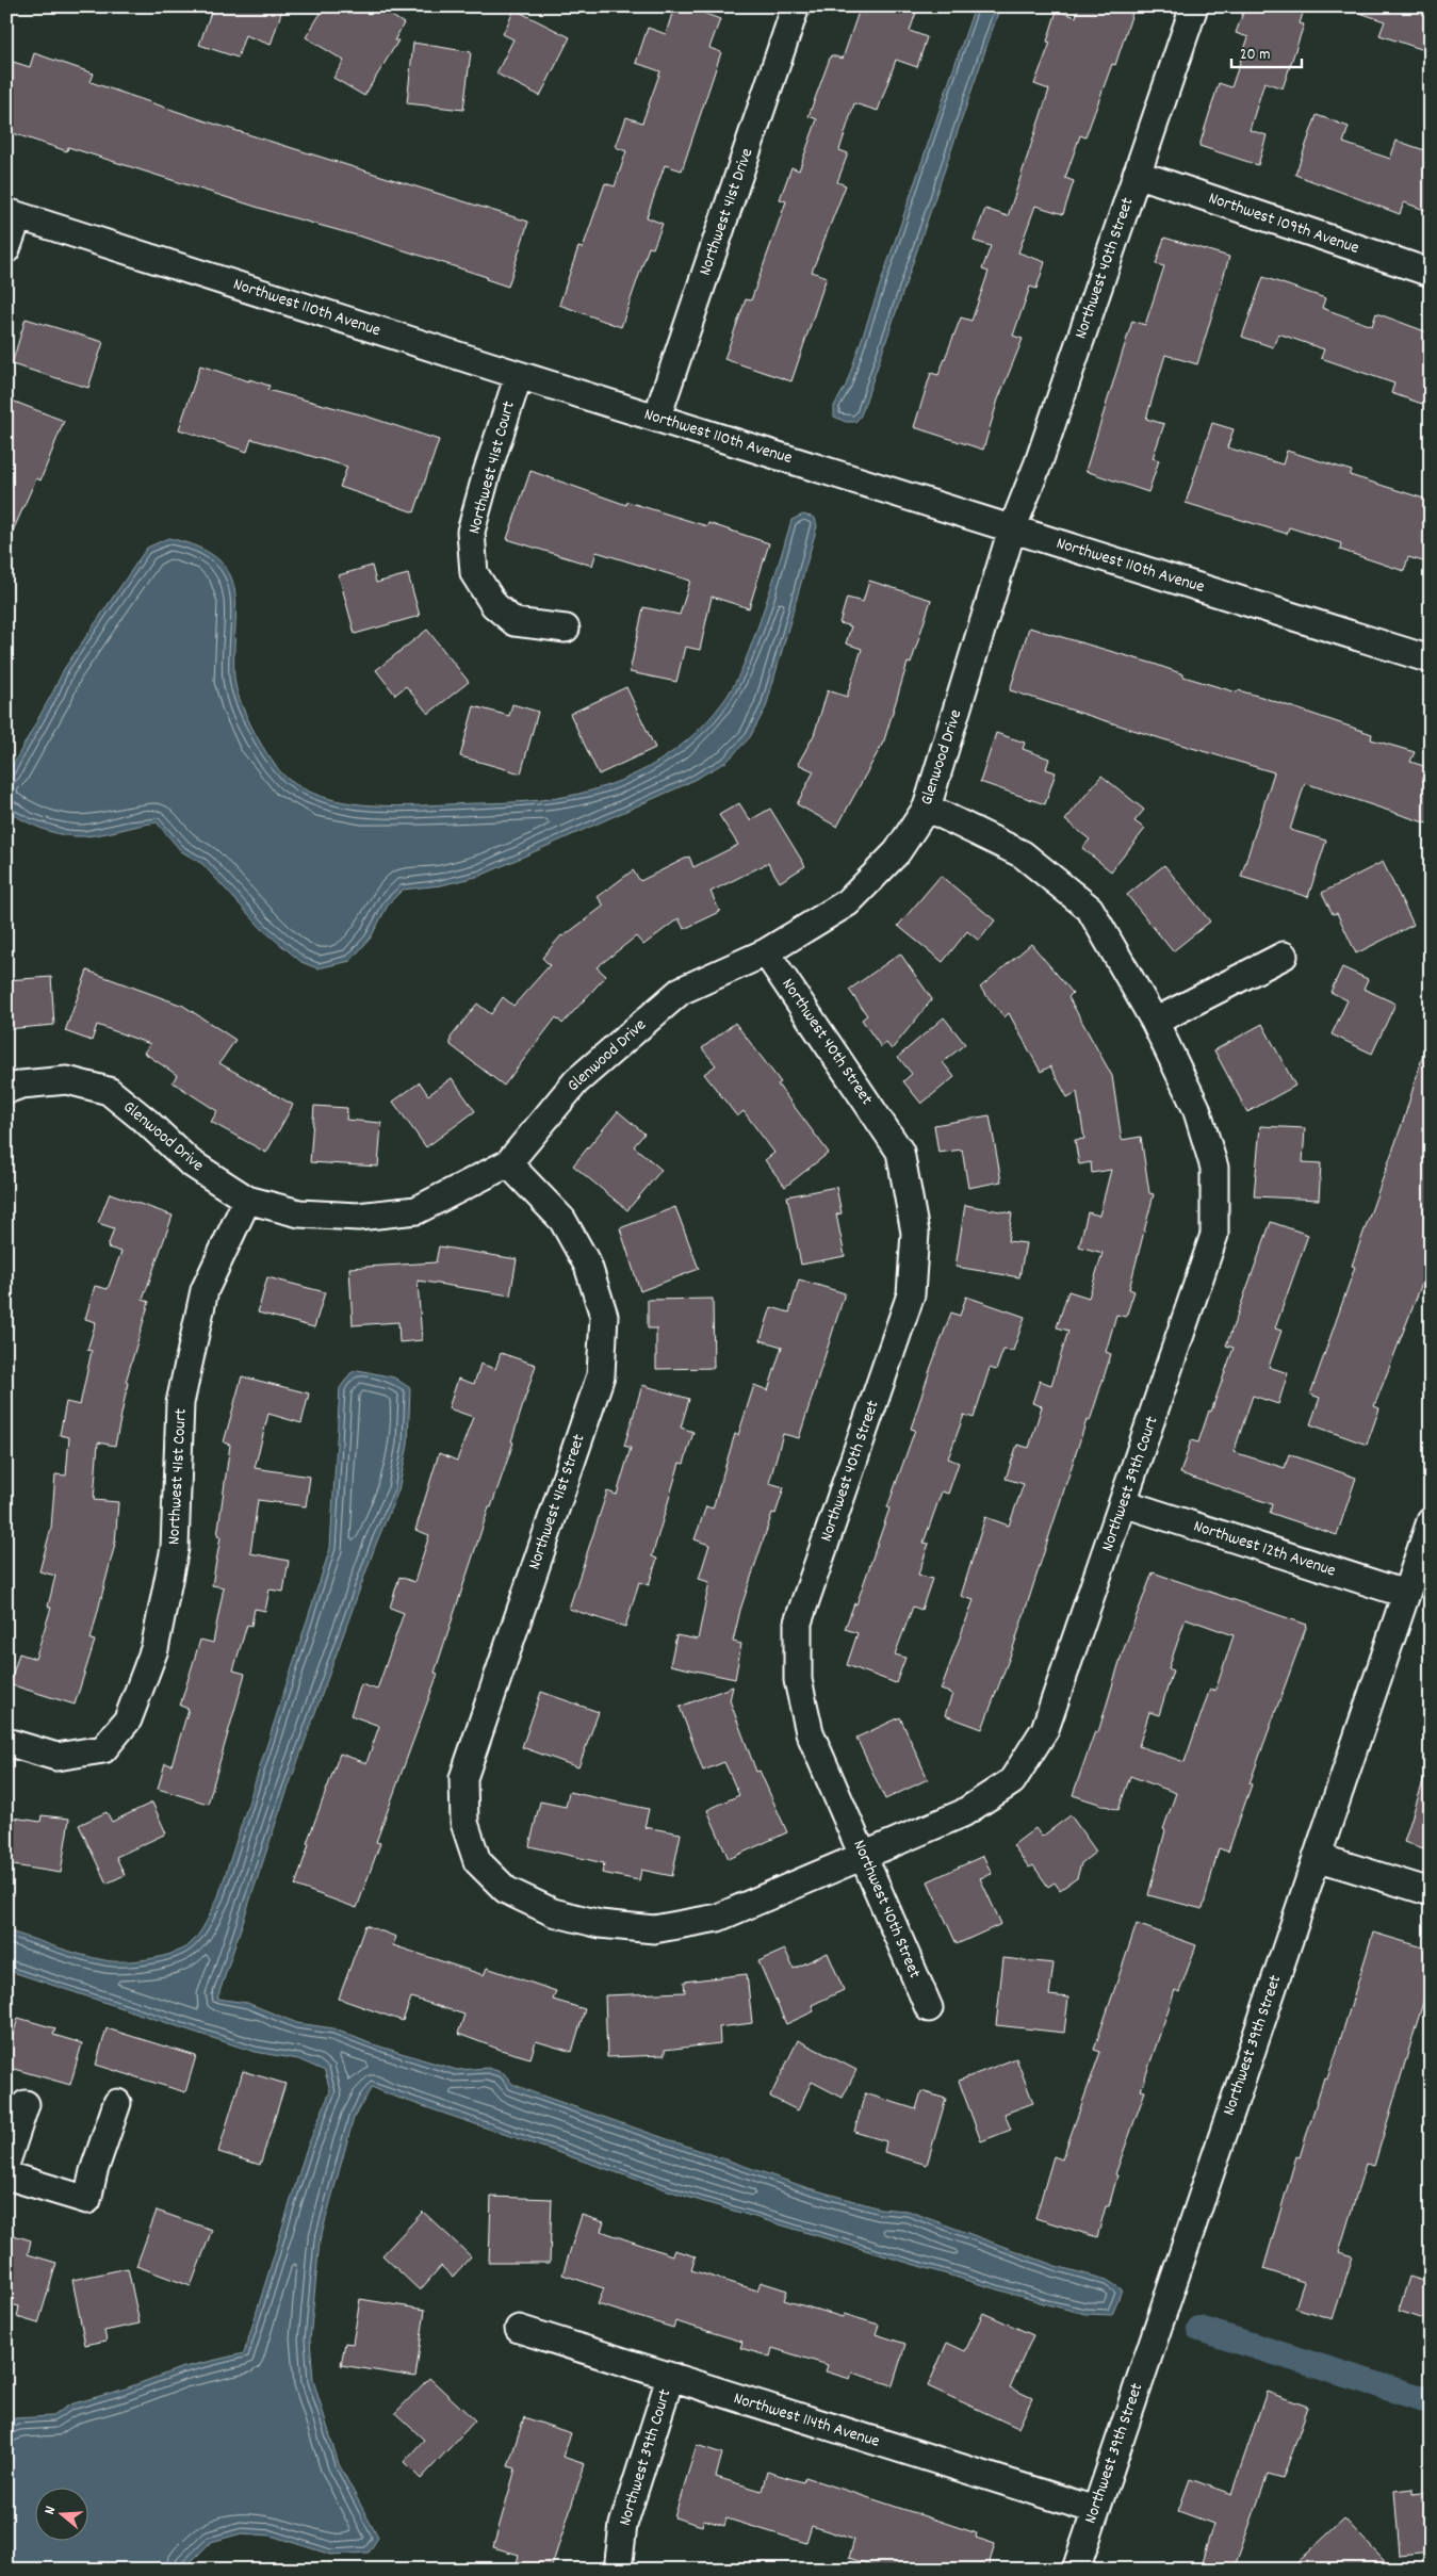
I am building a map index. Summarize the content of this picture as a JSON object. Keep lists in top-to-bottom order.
{
  "streets": {
    "street": [
      "Northwest 41st Drive",
      "Northwest 109th Avenue",
      "Northwest 40th Street",
      "Northwest 110th Avenue",
      "Northwest 41st Court",
      "Glenwood Drive",
      "Northwest 39th Court",
      "Northwest 41st Street",
      "Northwest 12th Avenue",
      "Northwest 39th Street",
      "Northwest 114th Avenue"
    ]
  },
  "crossings": [
    ["Northwest 41st Drive", "Northwest 110th Avenue"],
    ["Northwest 109th Avenue", "Northwest 40th Street"],
    ["Northwest 40th Street", "Northwest 110th Avenue"],
    ["Northwest 40th Street", "Glenwood Drive"],
    ["Northwest 40th Street", "Northwest 39th Court"],
    ["Northwest 110th Avenue", "Northwest 41st Court"],
    ["Northwest 110th Avenue", "Glenwood Drive"],
    ["Northwest 41st Court", "Glenwood Drive"],
    ["Glenwood Drive", "Northwest 39th Court"],
    ["Glenwood Drive", "Northwest 41st Street"],
    ["Northwest 39th Court", "Northwest 41st Street"],
    ["Northwest 39th Court", "Northwest 12th Avenue"],
    ["Northwest 39th Court", "Northwest 114th Avenue"],
    ["Northwest 12th Avenue", "Northwest 39th Street"],
    ["Northwest 39th Street", "Northwest 114th Avenue"]
  ],
  "scale_bar": "20 m",
  "north": "left"
}
